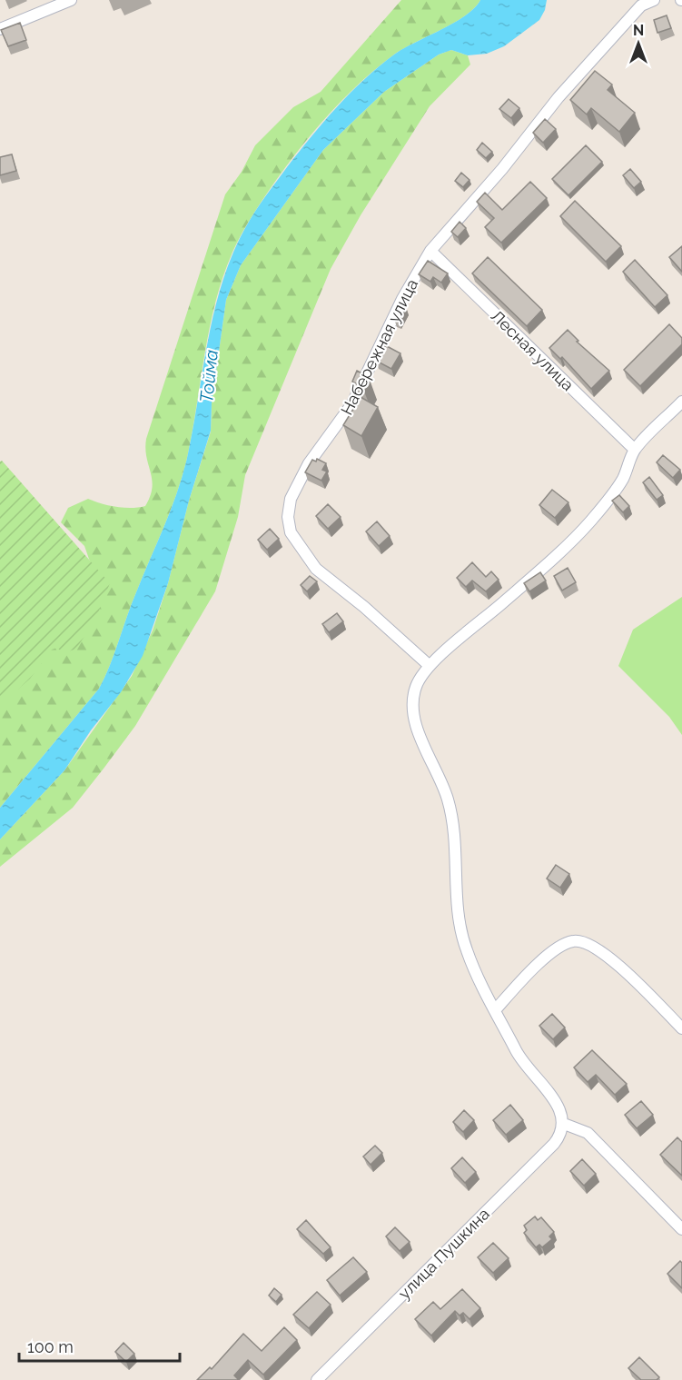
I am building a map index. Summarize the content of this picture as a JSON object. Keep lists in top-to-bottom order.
{
  "streets": {
    "street": ["Набережная улица", "Лесная улица", "улица Пушкина"]
  },
  "crossings": [
    ["Набережная улица", "Лесная улица"]
  ],
  "water": ["Тойма"],
  "scale_bar": "100 m",
  "north": "top"
}
